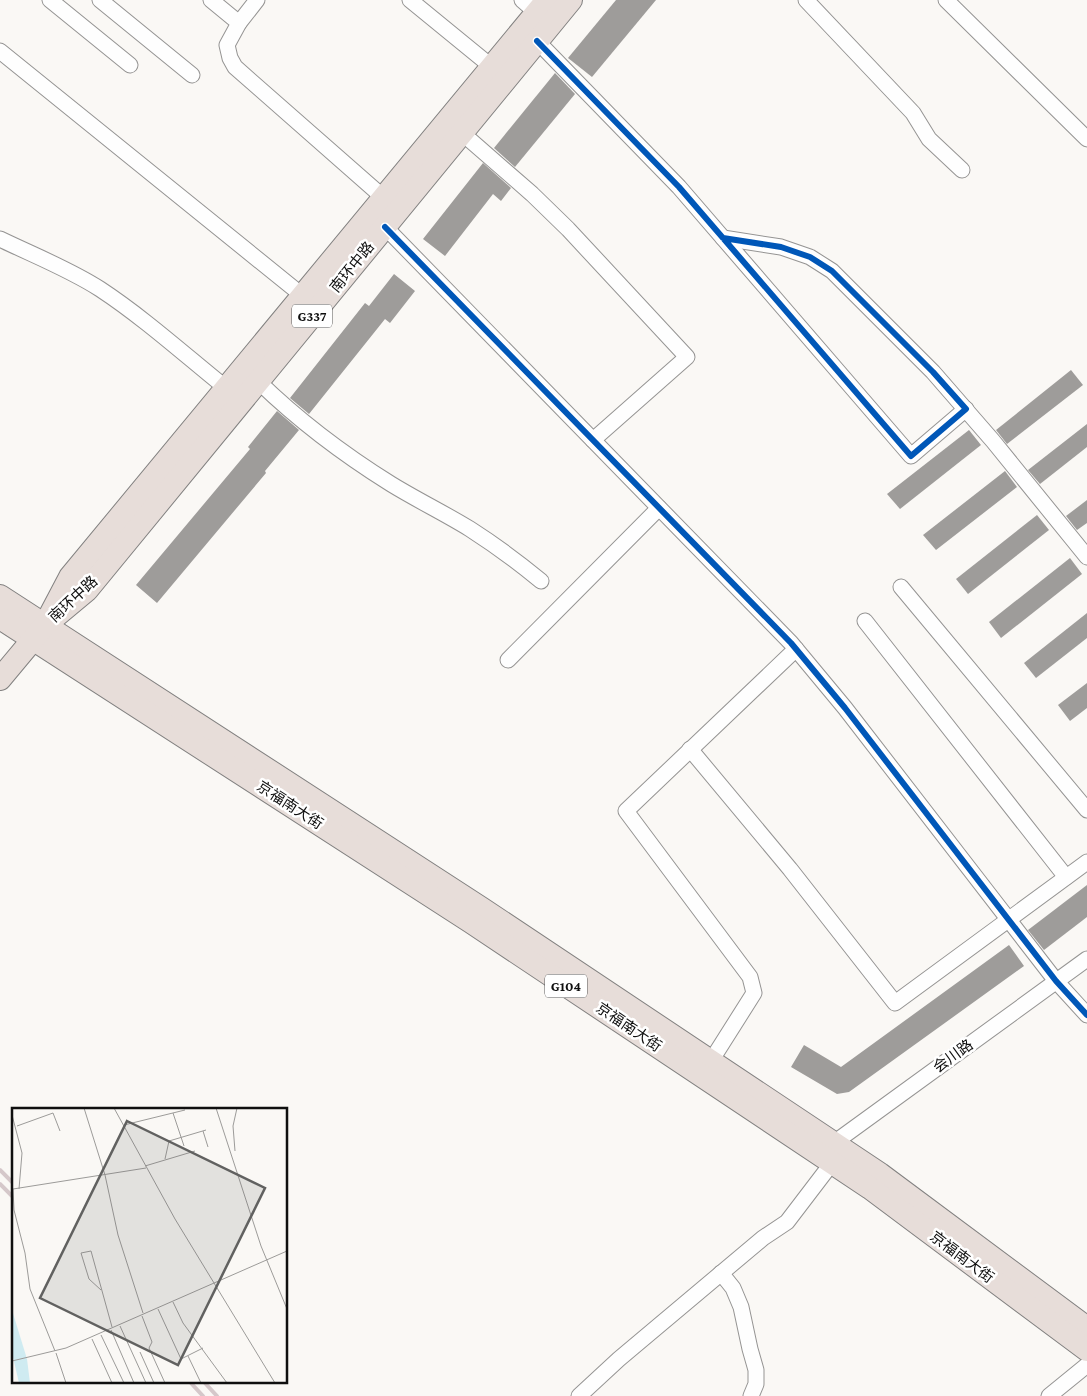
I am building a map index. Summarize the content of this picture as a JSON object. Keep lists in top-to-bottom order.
{
  "streets": {
    "highway": [
      "南环中路",
      "G337",
      "京福南大街",
      "G104"
    ],
    "street": ["会川路"]
  },
  "crossings": [
    ["南环中路", "G337"],
    ["南环中路", "京福南大街"],
    ["南环中路", "G104"],
    ["G337", "京福南大街"],
    ["G337", "G104"],
    ["京福南大街", "G104"],
    ["京福南大街", "会川路"]
  ]
}
